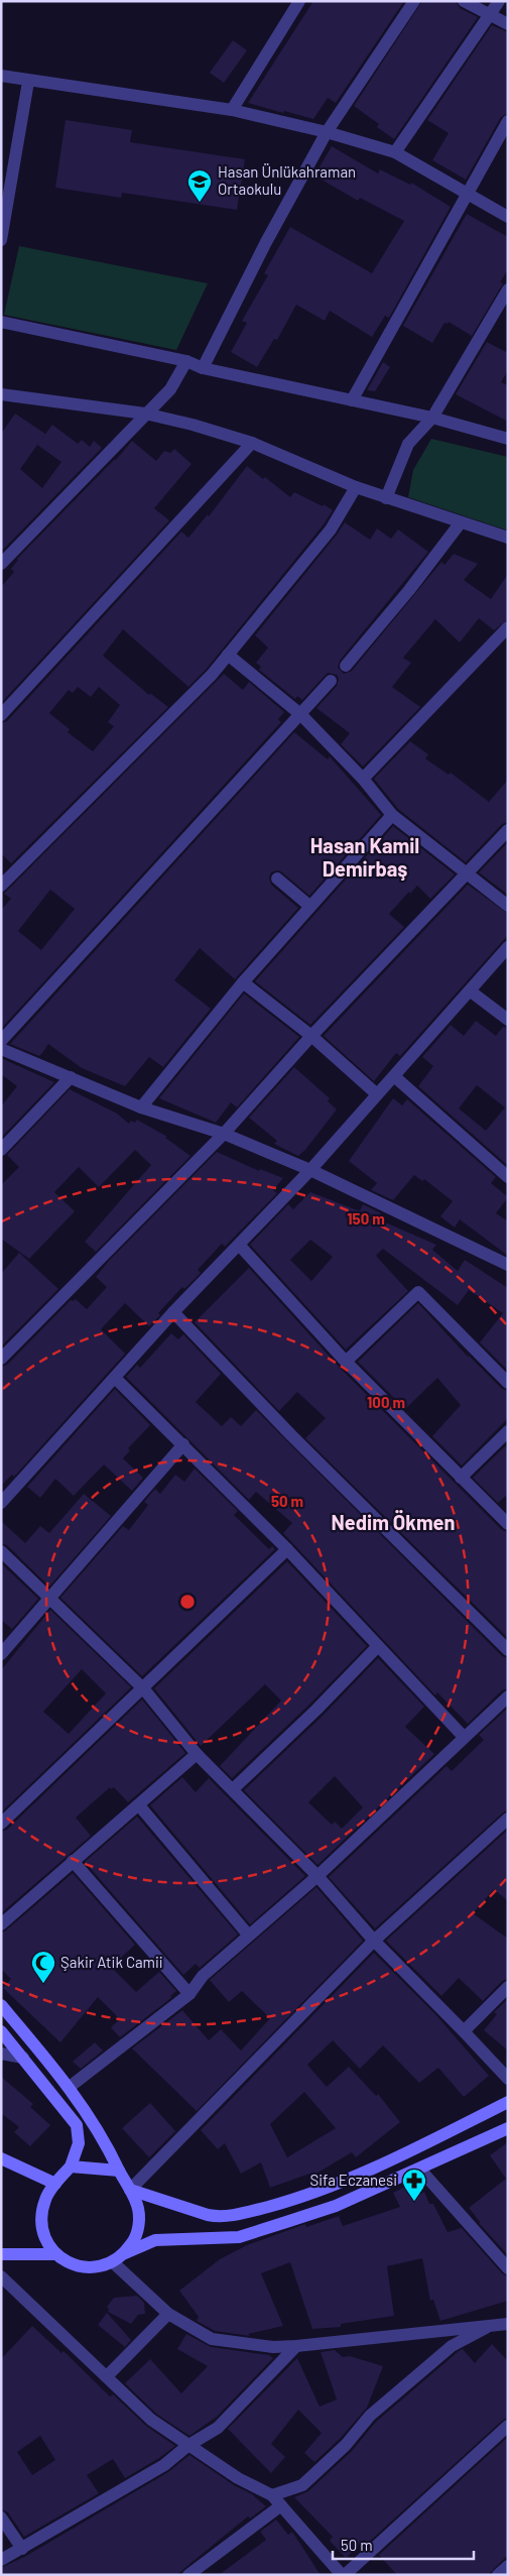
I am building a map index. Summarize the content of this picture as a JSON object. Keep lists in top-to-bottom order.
{
  "districts": ["Hasan Kamil Demirbaş", "Nedim Ökmen"],
  "places": {
    "school or university": ["Hasan Ünlükahraman Ortaokulu"],
    "mosque": ["Şakir Atik Camii"],
    "pharmacy": ["Sifa Eczanesi"]
  },
  "scale_bar": "50 m",
  "rings": ["150 m", "100 m", "50 m"]
}
